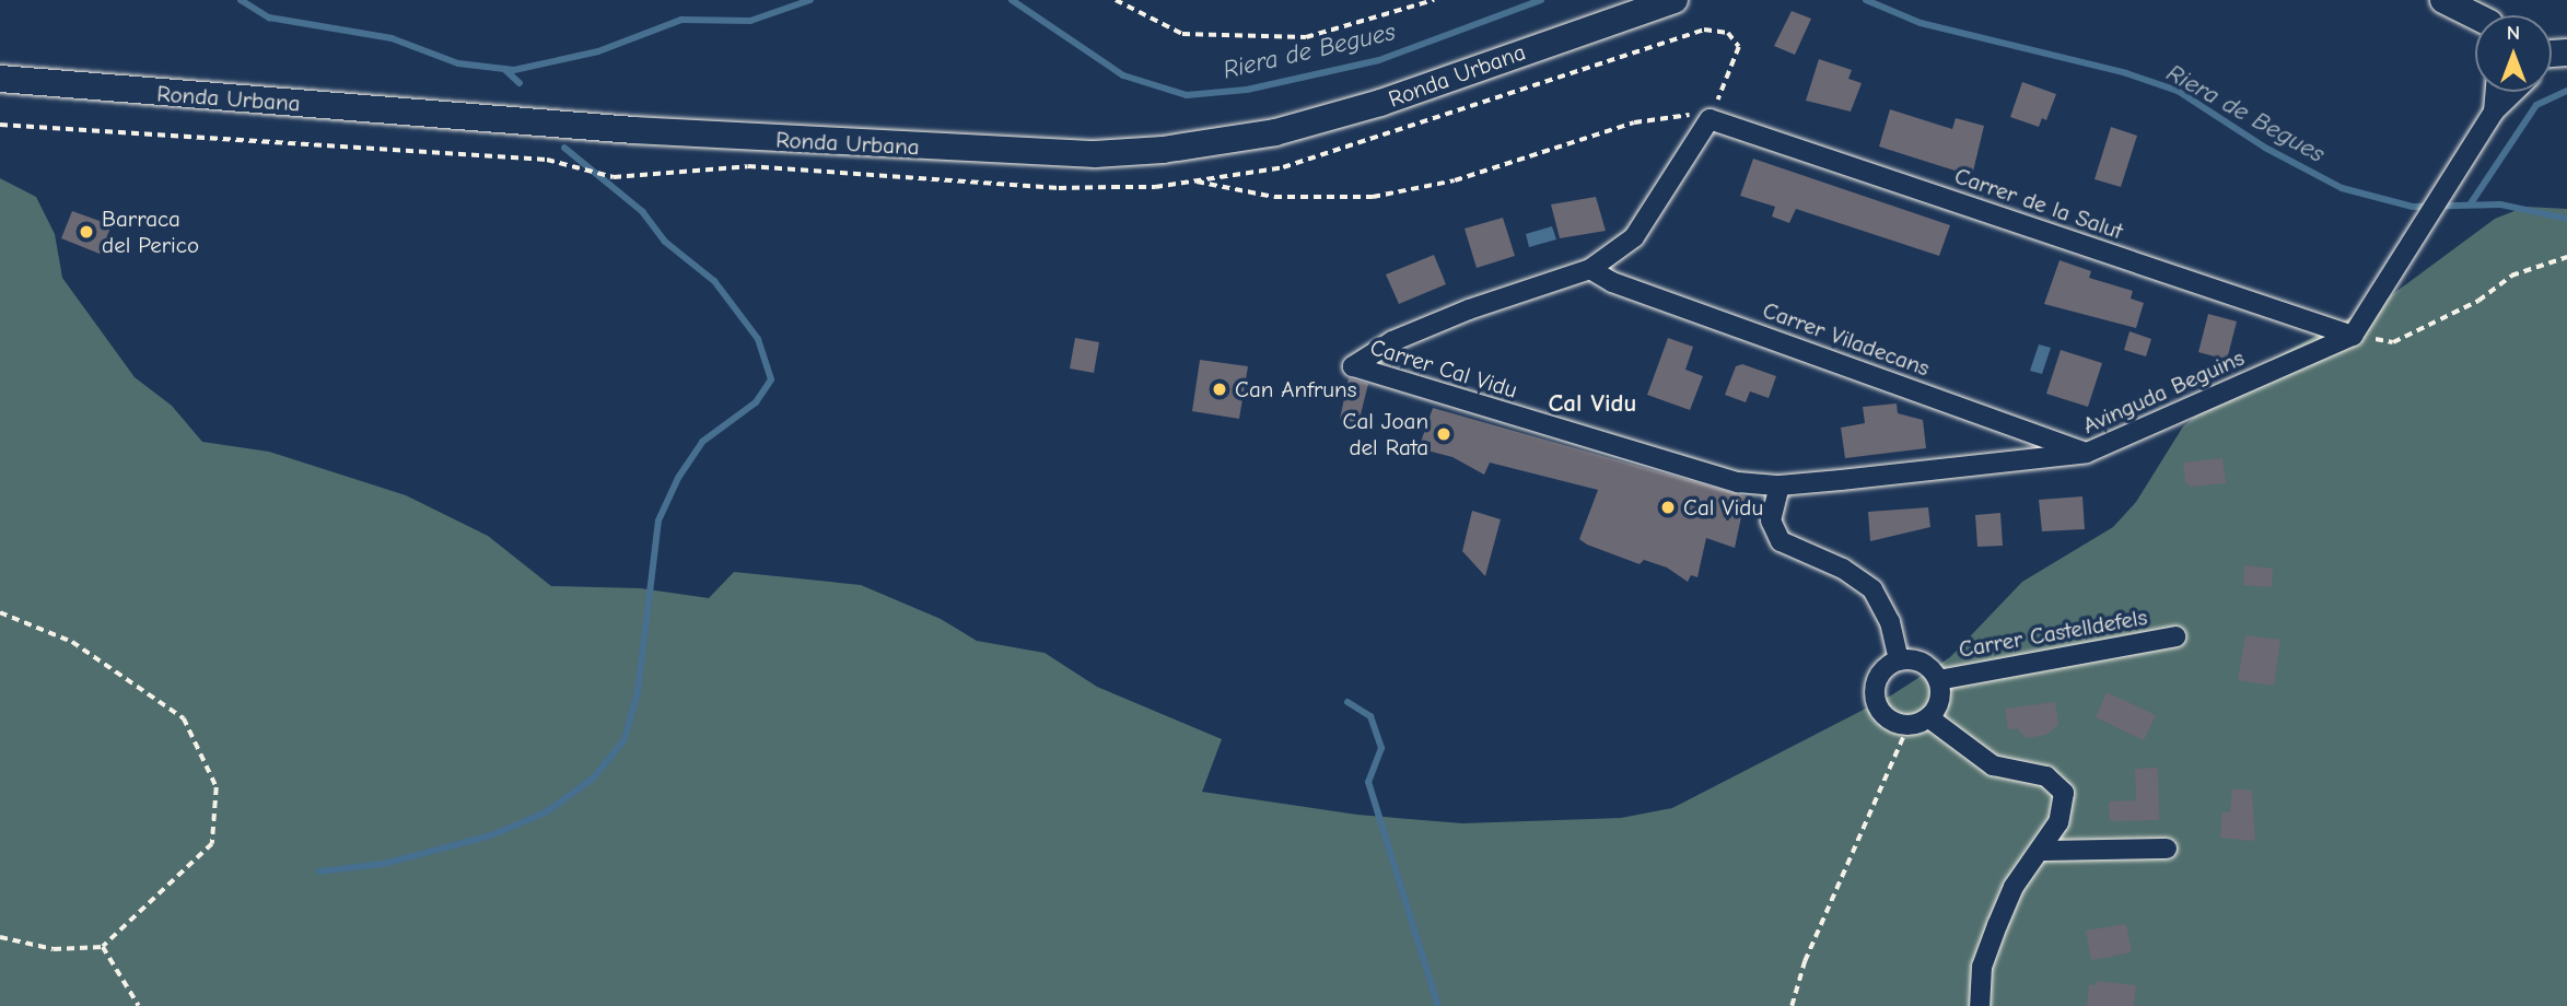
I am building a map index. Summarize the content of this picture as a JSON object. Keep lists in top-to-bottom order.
{
  "streets": {
    "main road": ["Ronda Urbana"],
    "street": [
      "Carrer de la Salut",
      "Carrer Viladecans",
      "Carrer Cal Vidu",
      "Avinguda Beguins",
      "Carrer Castelldefels"
    ]
  },
  "crossings": [
    ["Carrer de la Salut", "Carrer Cal Vidu"],
    ["Carrer de la Salut", "Avinguda Beguins"],
    ["Carrer Viladecans", "Carrer Cal Vidu"],
    ["Carrer Viladecans", "Avinguda Beguins"],
    ["Carrer Cal Vidu", "Avinguda Beguins"]
  ],
  "districts": ["Cal Vidu"],
  "water": ["Riera de Begues"],
  "places": [
    "Barraca del Perico",
    "Can Anfruns",
    "Cal Joan del Rata",
    "Cal Vidu"
  ],
  "north": "top"
}
